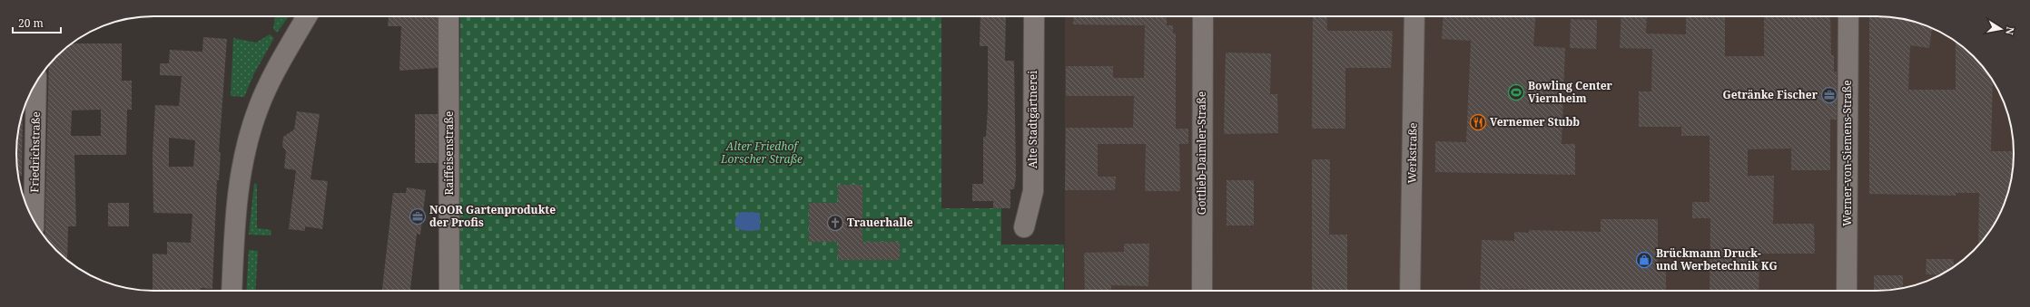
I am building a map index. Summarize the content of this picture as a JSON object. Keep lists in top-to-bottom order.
{
  "streets": {
    "street": [
      "Alte Stadtgärtnerei",
      "Friedrichstraße",
      "Raiffeisenstraße",
      "Gottlieb-Daimler-Straße",
      "Werkstraße",
      "Werner-von-Siemens-Straße"
    ]
  },
  "parks": ["Alter Friedhof Lorscher Straße"],
  "places": {
    "sports": ["Bowling Center Viernheim"],
    "office": ["Getränke Fischer", "NOOR Gartenprodukte der Profis"],
    "restaurant": ["Vernemer Stubb"],
    "church": ["Trauerhalle"],
    "shop": ["Brückmann Druck- und Werbetechnik KG"]
  },
  "scale_bar": "20 m",
  "north": "right"
}
